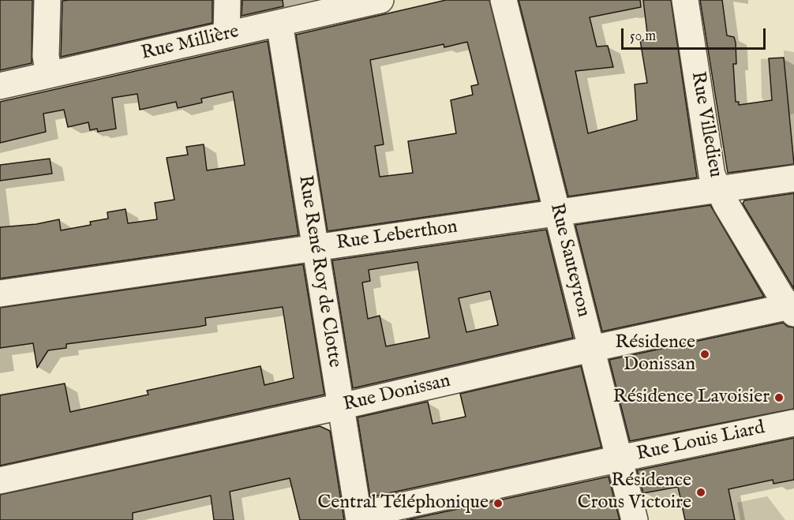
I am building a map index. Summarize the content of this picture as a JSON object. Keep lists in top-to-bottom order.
{
  "streets": {
    "street": [
      "Rue Millière",
      "Rue Villedieu",
      "Rue Leberthon",
      "Rue Sauteyron",
      "Rue René Roy de Clotte",
      "Rue Donissan",
      "Rue Louis Liard"
    ]
  },
  "crossings": [
    ["Rue Millière", "Rue René Roy de Clotte"],
    ["Rue Villedieu", "Rue Leberthon"],
    ["Rue Villedieu", "Rue Donissan"],
    ["Rue Leberthon", "Rue Sauteyron"],
    ["Rue Leberthon", "Rue René Roy de Clotte"],
    ["Rue Sauteyron", "Rue Donissan"],
    ["Rue Sauteyron", "Rue Louis Liard"],
    ["Rue René Roy de Clotte", "Rue Donissan"],
    ["Rue René Roy de Clotte", "Rue Louis Liard"]
  ],
  "places": [
    "Résidence Donissan",
    "Résidence Lavoisier",
    "Résidence Crous Victoire",
    "Central Téléphonique"
  ],
  "scale_bar": "50 m"
}
